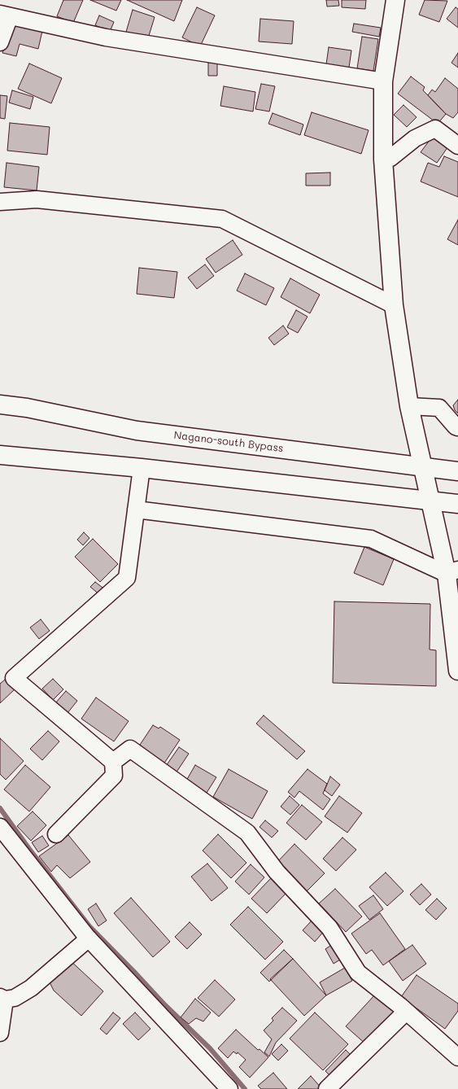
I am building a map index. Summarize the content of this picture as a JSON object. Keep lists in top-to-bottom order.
{
  "streets": {
    "main road": ["Nagano-south Bypass"]
  }
}
